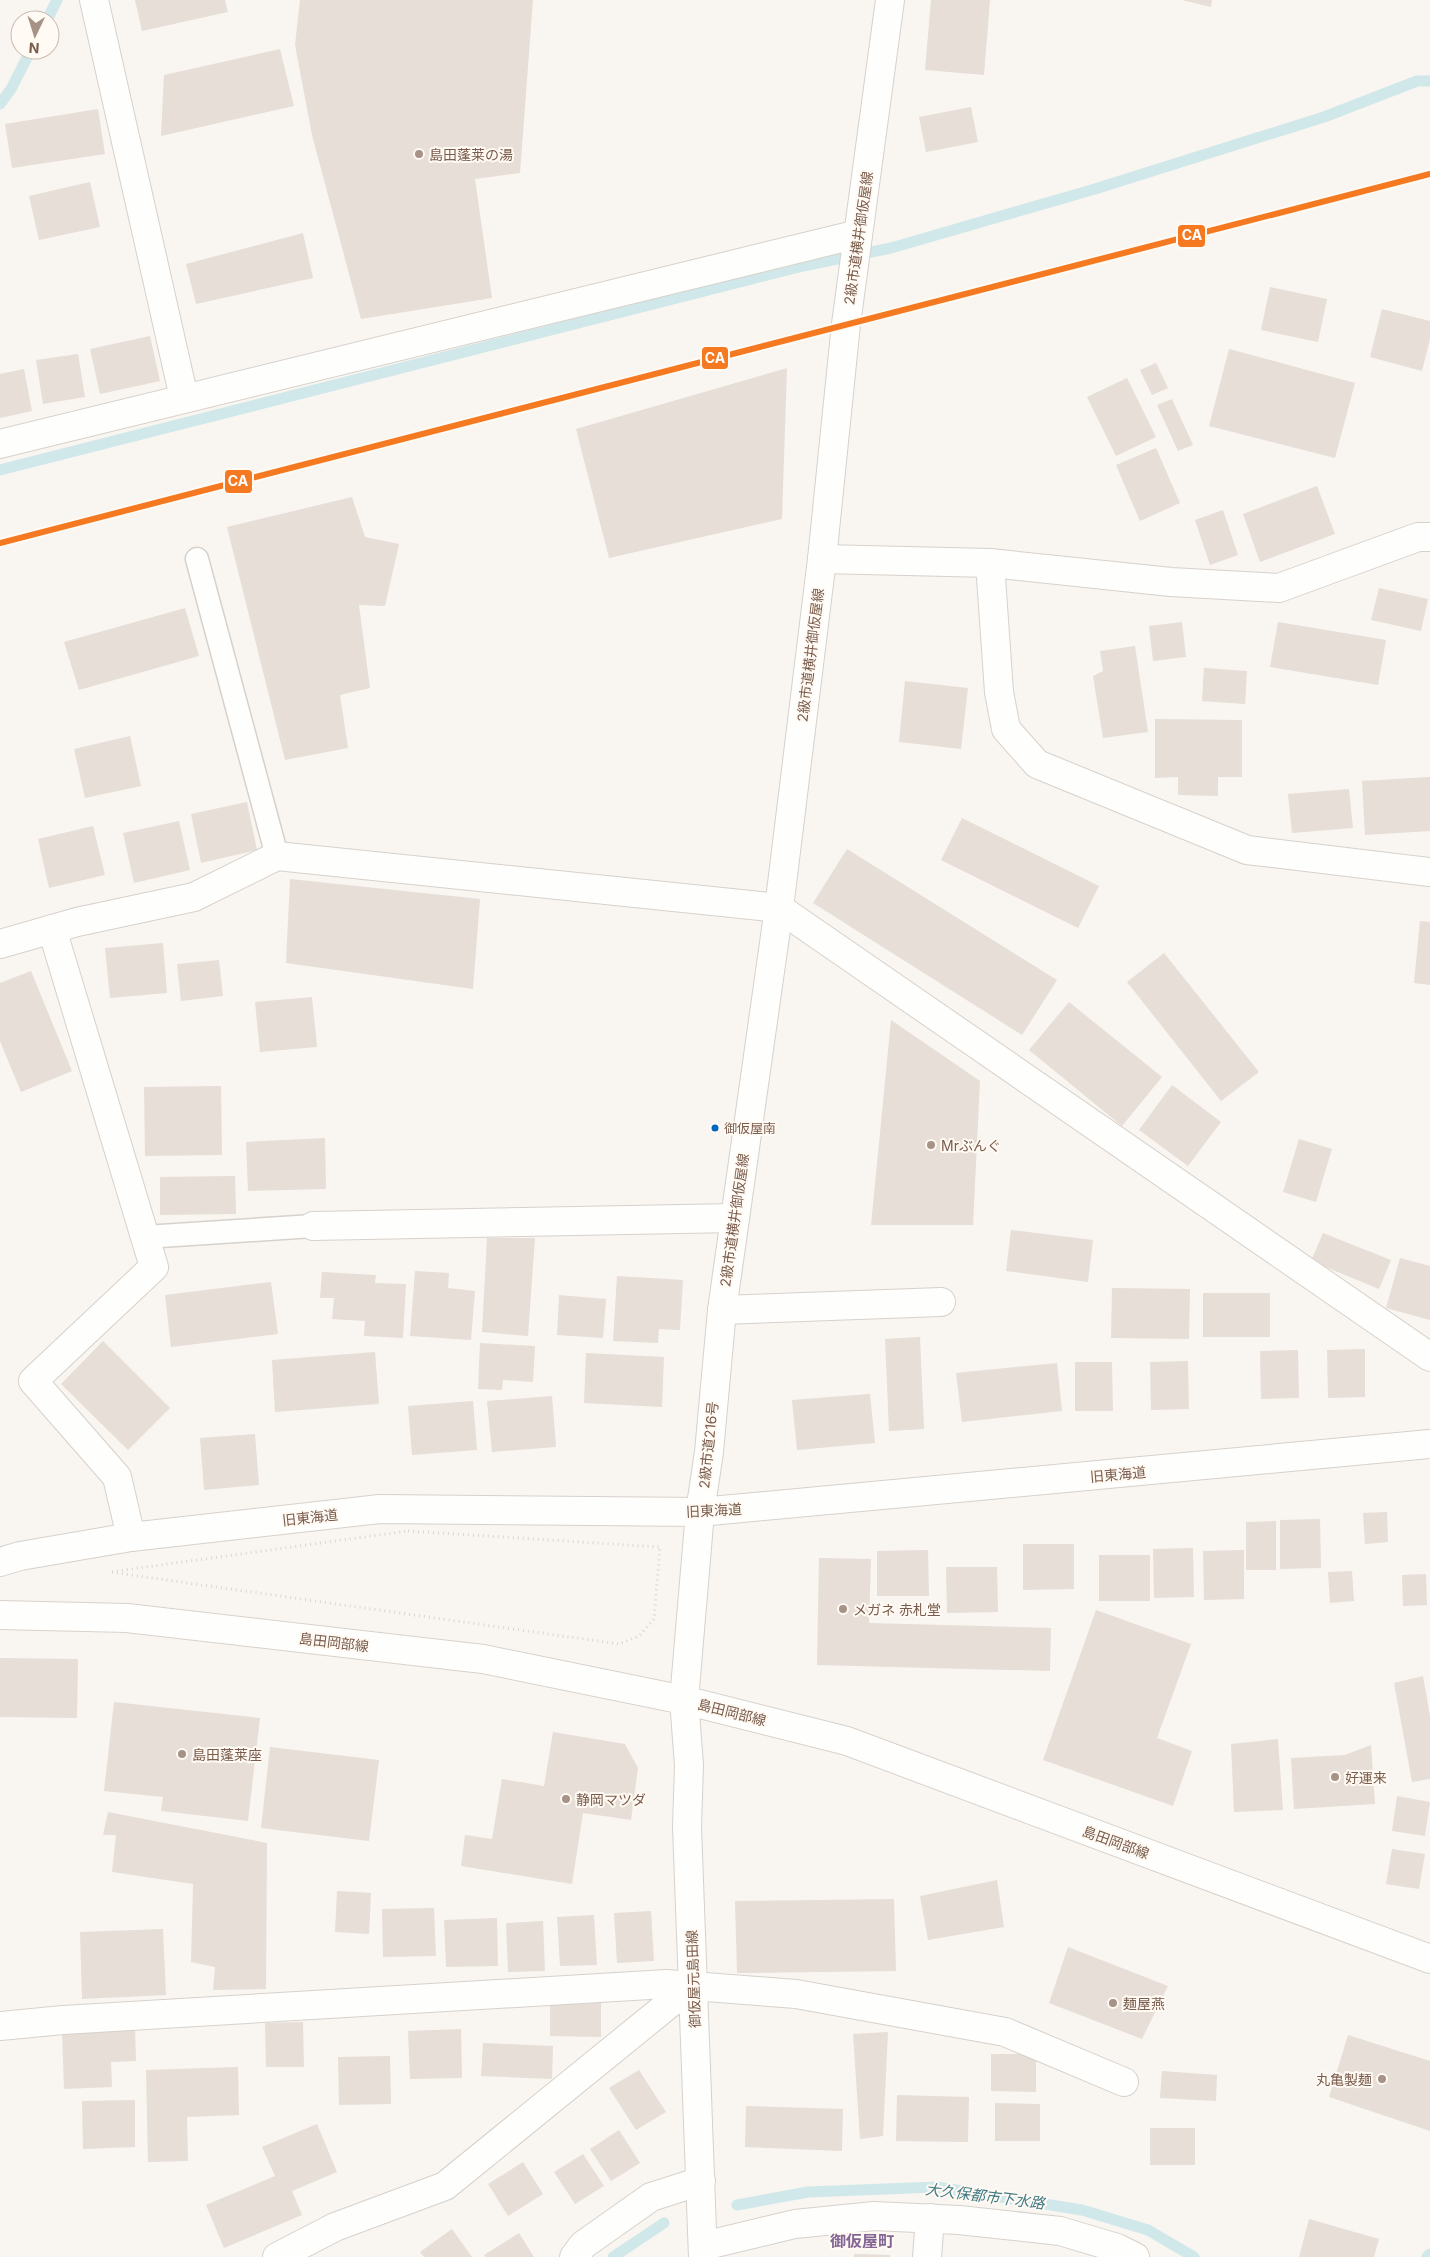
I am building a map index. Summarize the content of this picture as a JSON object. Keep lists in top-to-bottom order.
{
  "streets": {
    "street": [
      "2級市道横井御仮屋線",
      "2級市道216号",
      "旧東海道",
      "島田岡部線",
      "御仮屋元島田線"
    ]
  },
  "crossings": [
    ["2級市道横井御仮屋線", "2級市道216号"],
    ["2級市道216号", "旧東海道"],
    ["2級市道216号", "島田岡部線"],
    ["2級市道216号", "御仮屋元島田線"],
    ["島田岡部線", "御仮屋元島田線"]
  ],
  "districts": ["御仮屋町"],
  "water": ["大久保都市下水路"],
  "places": [
    "島田蓬莱の湯",
    "御仮屋南",
    "Mrぶんぐ",
    "メガネ 赤札堂",
    "島田蓬莱座",
    "好運来",
    "静岡マツダ",
    "麺屋燕",
    "丸亀製麺"
  ],
  "lines": ["transit line CA"],
  "north": "bottom"
}
